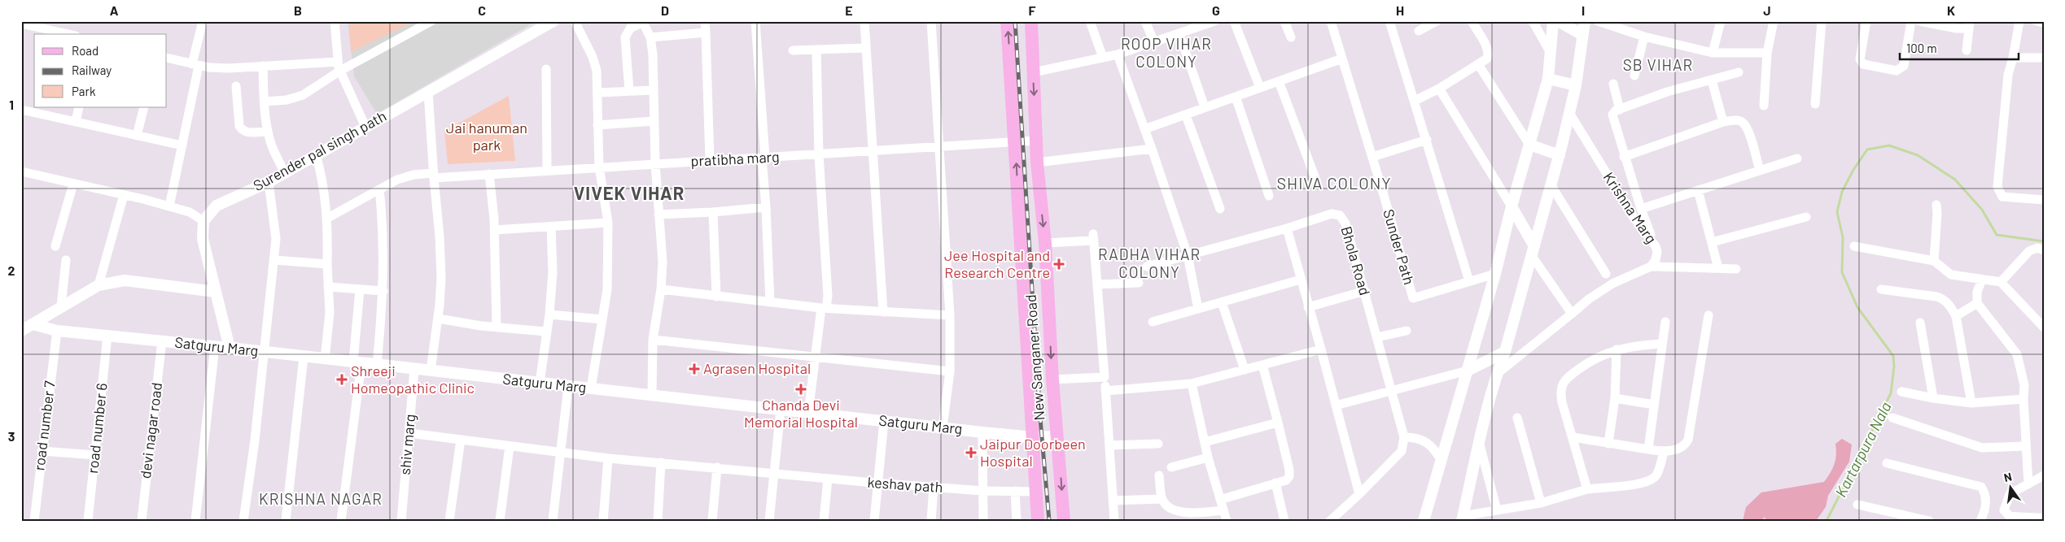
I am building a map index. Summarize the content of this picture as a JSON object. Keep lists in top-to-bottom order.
{
  "streets": {
    "main road": ["New Sanganer Road"],
    "street": [
      "Surender pal singh path",
      "pratibha marg",
      "Krishna Marg",
      "Sunder Path",
      "Bhola Road",
      "Satguru Marg",
      "road number 7",
      "road number 6",
      "devi nagar road",
      "shiv marg",
      "keshav path"
    ]
  },
  "crossings": [
    ["pratibha marg", "New Sanganer Road"],
    ["Satguru Marg", "New Sanganer Road"],
    ["Satguru Marg", "road number 7"],
    ["Satguru Marg", "road number 6"],
    ["Satguru Marg", "devi nagar road"],
    ["Satguru Marg", "shiv marg"],
    ["New Sanganer Road", "keshav path"],
    ["shiv marg", "keshav path"]
  ],
  "districts": [
    "ROOP VIHAR COLONY",
    "SB VIHAR",
    "SHIVA COLONY",
    "VIVEK VIHAR",
    "RADHA VIHAR COLONY",
    "KRISHNA NAGAR"
  ],
  "water": ["Kartarpura Nala"],
  "parks": ["Jai hanuman park"],
  "places": {
    "health": [
      "Jee Hospital and Research Centre",
      "Agrasen Hospital",
      "Shreeji Homeopathic Clinic",
      "Chanda Devi Memorial Hospital",
      "Jaipur Doorbeen Hospital"
    ]
  },
  "legend": ["Road", "Railway", "Park"],
  "scale_bar": "100 m",
  "north": "top",
  "grid": {
    "columns": [
      "A",
      "B",
      "C",
      "D",
      "E",
      "F",
      "G",
      "H",
      "I",
      "J",
      "K"
    ],
    "rows": ["1", "2", "3"]
  }
}
